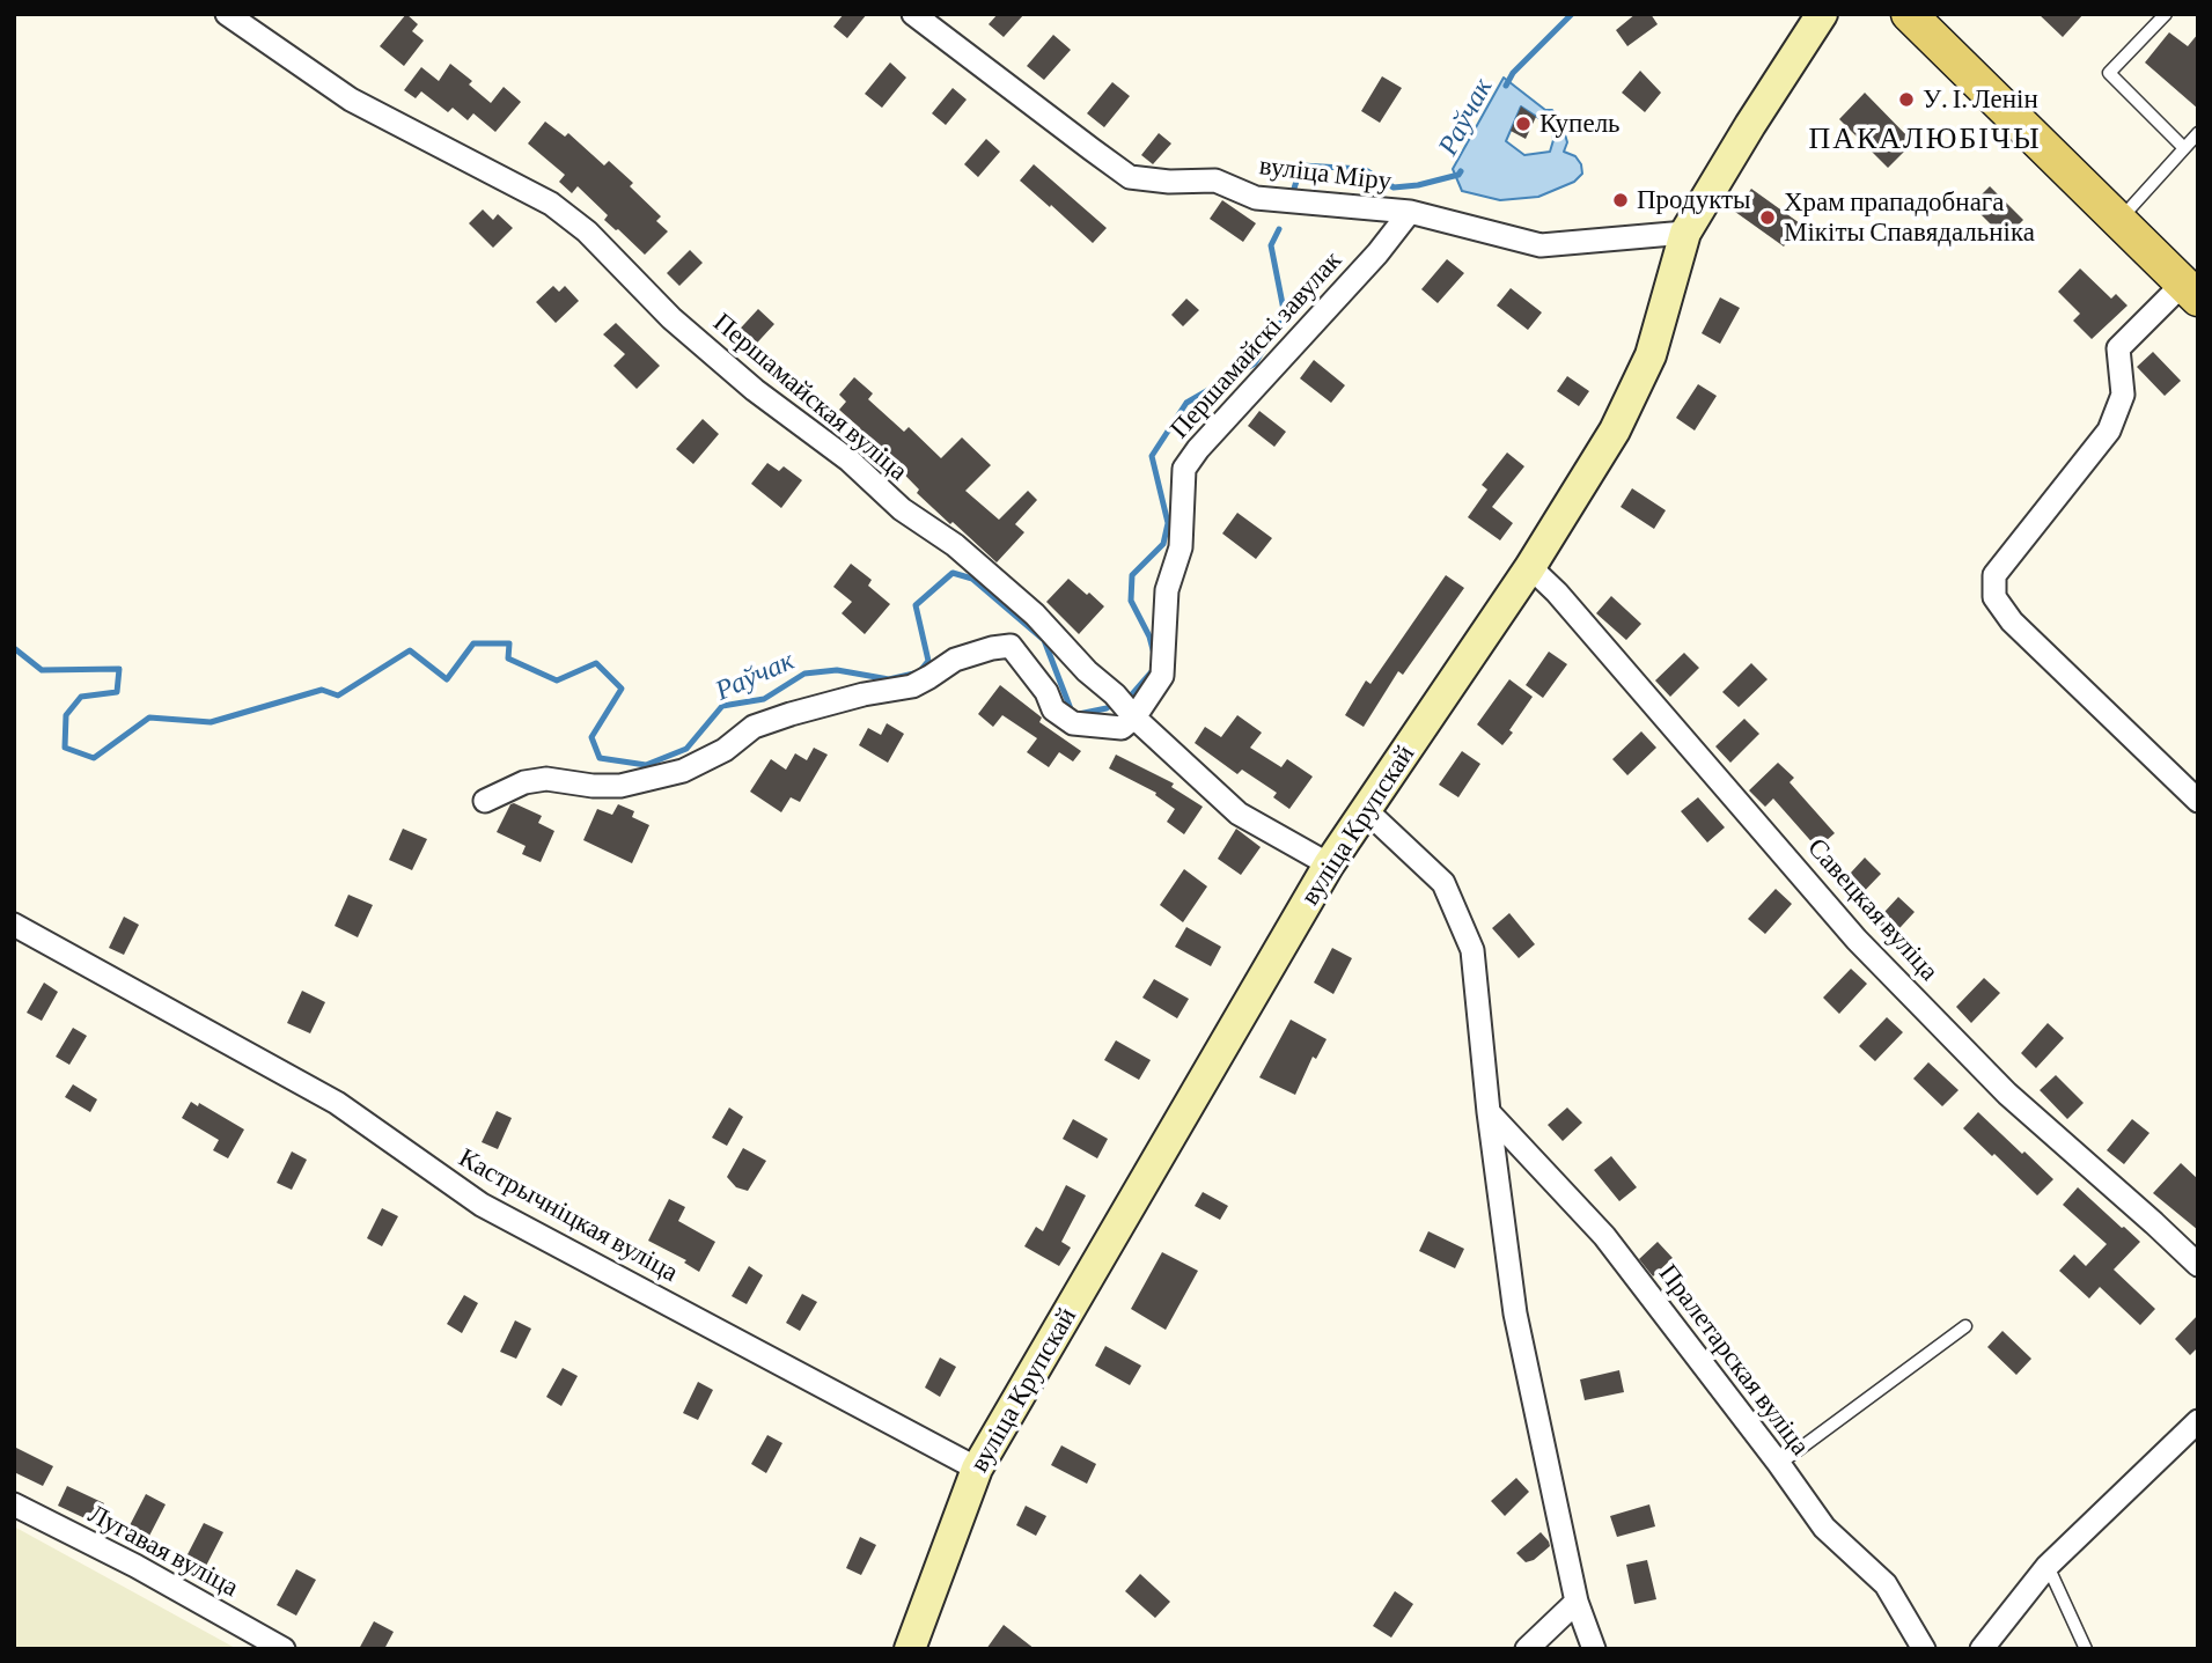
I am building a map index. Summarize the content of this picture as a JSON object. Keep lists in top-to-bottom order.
{
  "streets": {
    "street": [
      "вуліца Міру",
      "Першамайскі завулак",
      "Першамайская вуліца",
      "вуліца Крупскай",
      "Савецкая вуліца",
      "Кастрычніцкая вуліца",
      "Пралетарская вуліца",
      "Лугавая вуліца"
    ]
  },
  "crossings": [
    ["вуліца Міру", "Першамайскі завулак"],
    ["вуліца Міру", "вуліца Крупскай"],
    ["Першамайскі завулак", "Першамайская вуліца"],
    ["Першамайская вуліца", "вуліца Крупскай"],
    ["вуліца Крупскай", "Савецкая вуліца"],
    ["вуліца Крупскай", "Кастрычніцкая вуліца"]
  ],
  "districts": ["ПАКАЛЮБІЧЫ"],
  "water": ["Раўчак"],
  "places": [
    "У. І. Ленін",
    "Купель",
    "Продукты",
    "Храм прападобнага Мікіты Спавядальніка"
  ]
}
